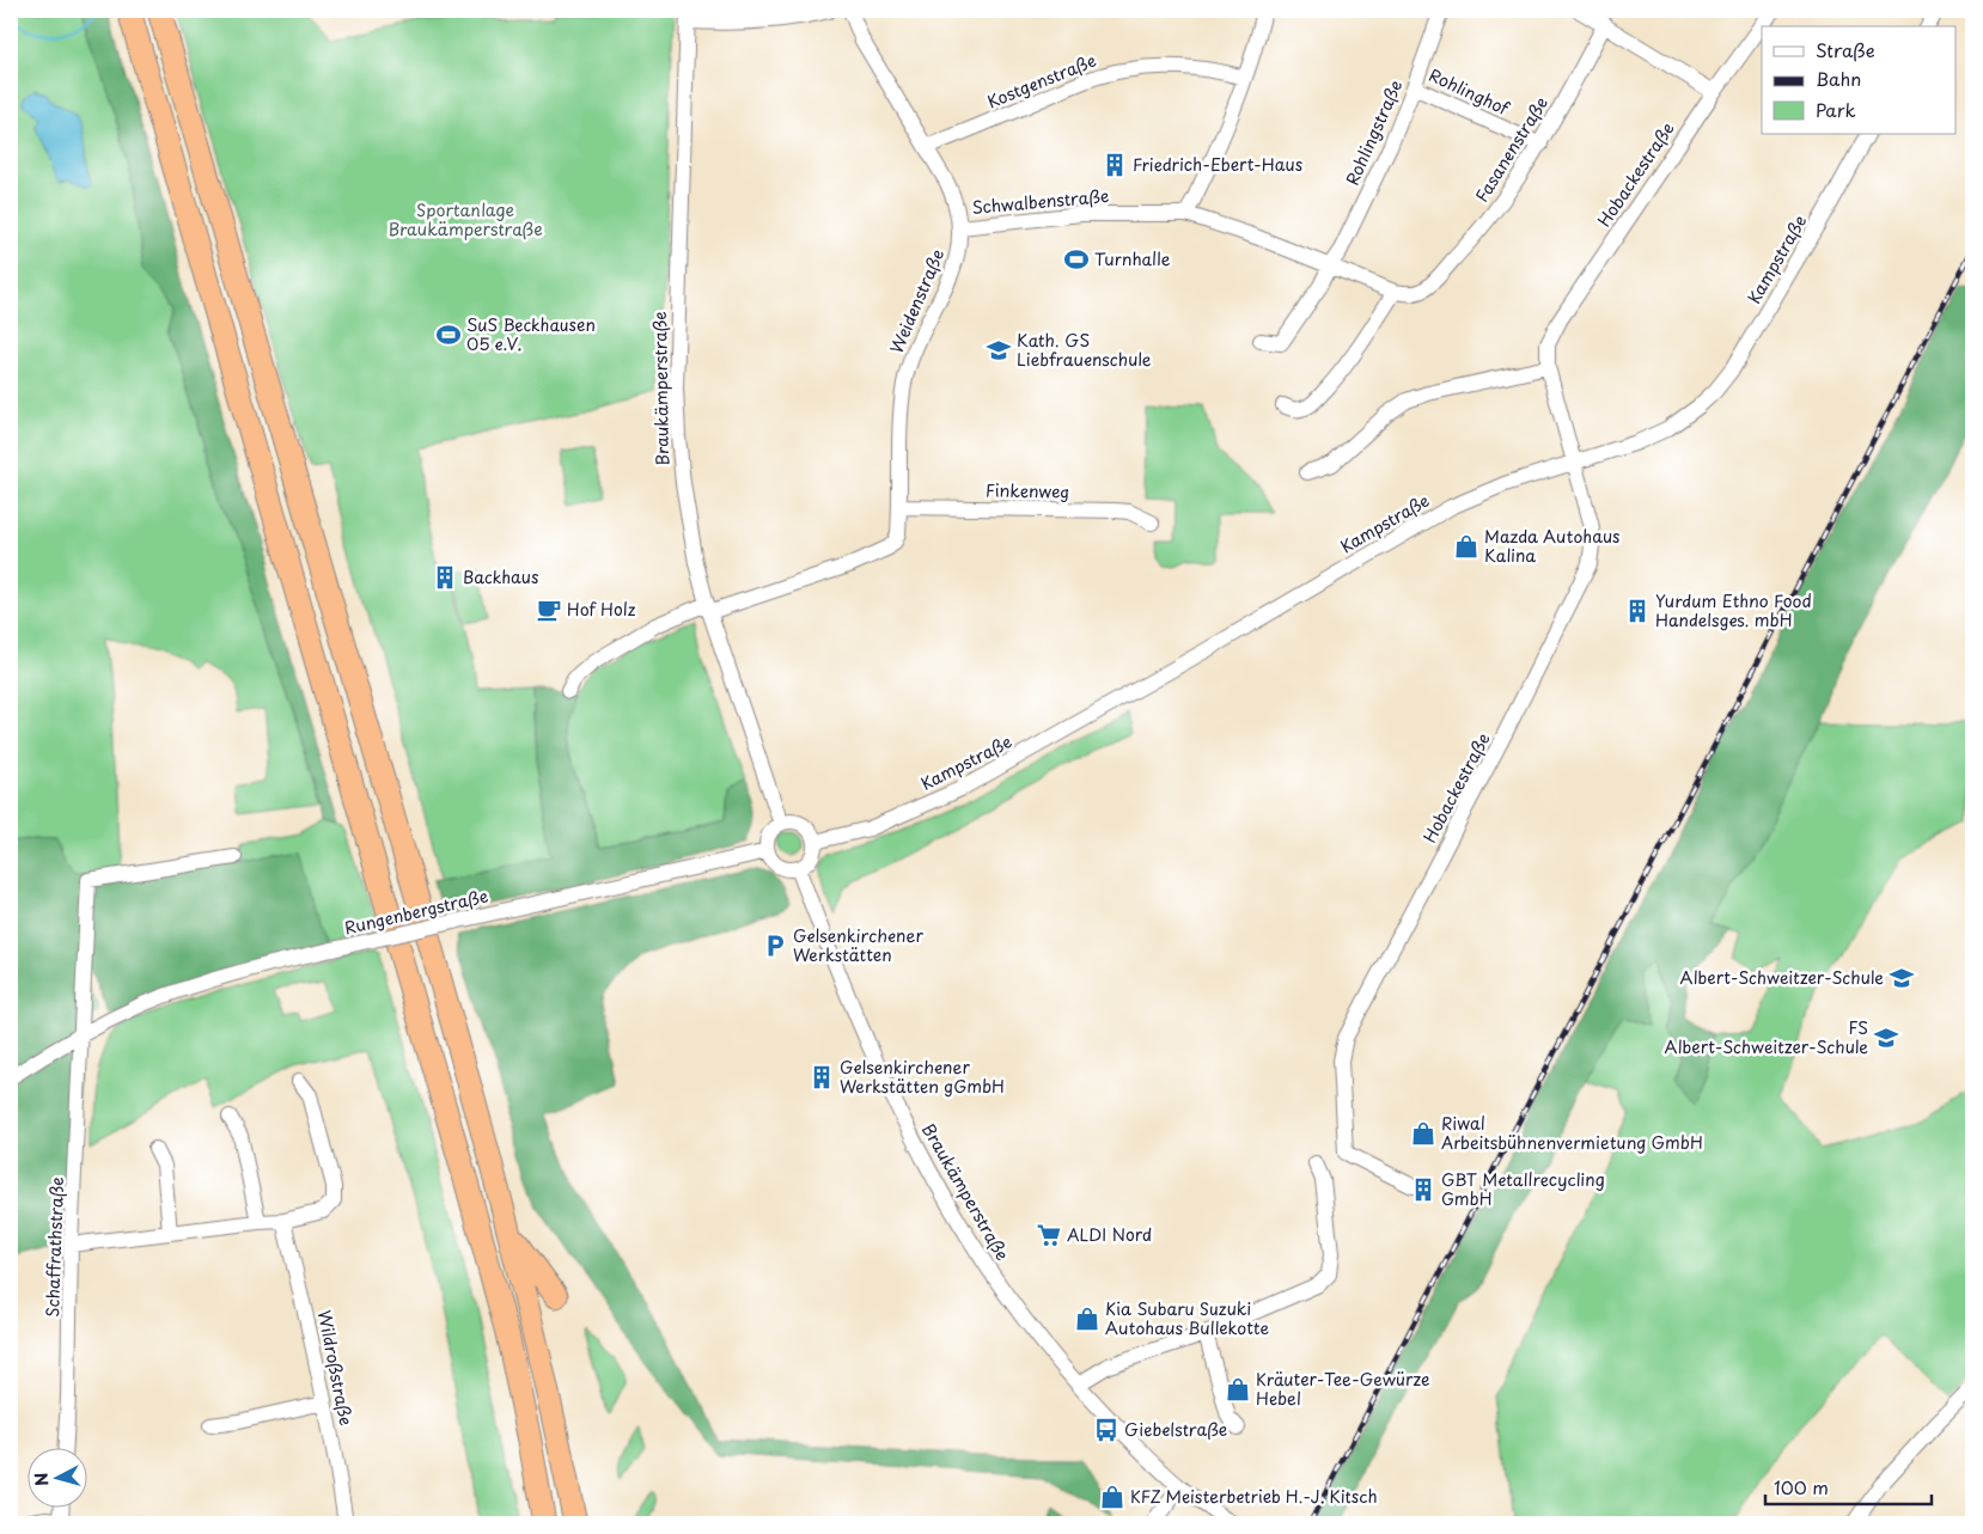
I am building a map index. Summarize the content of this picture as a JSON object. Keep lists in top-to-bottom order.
{
  "streets": {
    "street": [
      "Kostgenstraße",
      "Rohlinghof",
      "Rohlingstraße",
      "Fasanenstraße",
      "Hobackestraße",
      "Schwalbenstraße",
      "Kampstraße",
      "Weidenstraße",
      "Braukämperstraße",
      "Finkenweg",
      "Rungenbergstraße",
      "Schaffrathstraße",
      "Wildroßstraße"
    ]
  },
  "crossings": [
    ["Kostgenstraße", "Weidenstraße"],
    ["Rohlinghof", "Rohlingstraße"],
    ["Rohlinghof", "Fasanenstraße"],
    ["Rohlingstraße", "Schwalbenstraße"],
    ["Fasanenstraße", "Schwalbenstraße"],
    ["Hobackestraße", "Kampstraße"],
    ["Schwalbenstraße", "Weidenstraße"],
    ["Kampstraße", "Braukämperstraße"],
    ["Kampstraße", "Rungenbergstraße"],
    ["Weidenstraße", "Braukämperstraße"],
    ["Weidenstraße", "Finkenweg"],
    ["Braukämperstraße", "Rungenbergstraße"],
    ["Rungenbergstraße", "Schaffrathstraße"]
  ],
  "parks": ["Sportanlage Braukämperstraße"],
  "places": {
    "building": [
      "Friedrich-Ebert-Haus",
      "Backhaus",
      "Yurdum Ethno Food Handelsges. mbH",
      "Gelsenkirchener Werkstätten gGmbH",
      "GBT Metallrecycling GmbH"
    ],
    "sports": ["Turnhalle", "SuS Beckhausen 05 e.V."],
    "school or university": ["Kath. GS Liebfrauenschule", "Albert-Schweitzer-Schule", "FS Albert-Schweitzer-Schule"],
    "shop": [
      "Mazda Autohaus Kalina",
      "Riwal Arbeitsbühnenvermietung GmbH",
      "Kia Subaru Suzuki Autohaus Bullekotte",
      "Kräuter-Tee-Gewürze Hebel",
      "KFZ Meisterbetrieb H.-J. Kitsch"
    ],
    "cafe": ["Hof Holz"],
    "parking": ["Gelsenkirchener Werkstätten"],
    "supermarket": ["ALDI Nord"],
    "bus stop": ["Giebelstraße"]
  },
  "legend": ["Straße", "Bahn", "Park"],
  "scale_bar": "100 m",
  "north": "left"
}
